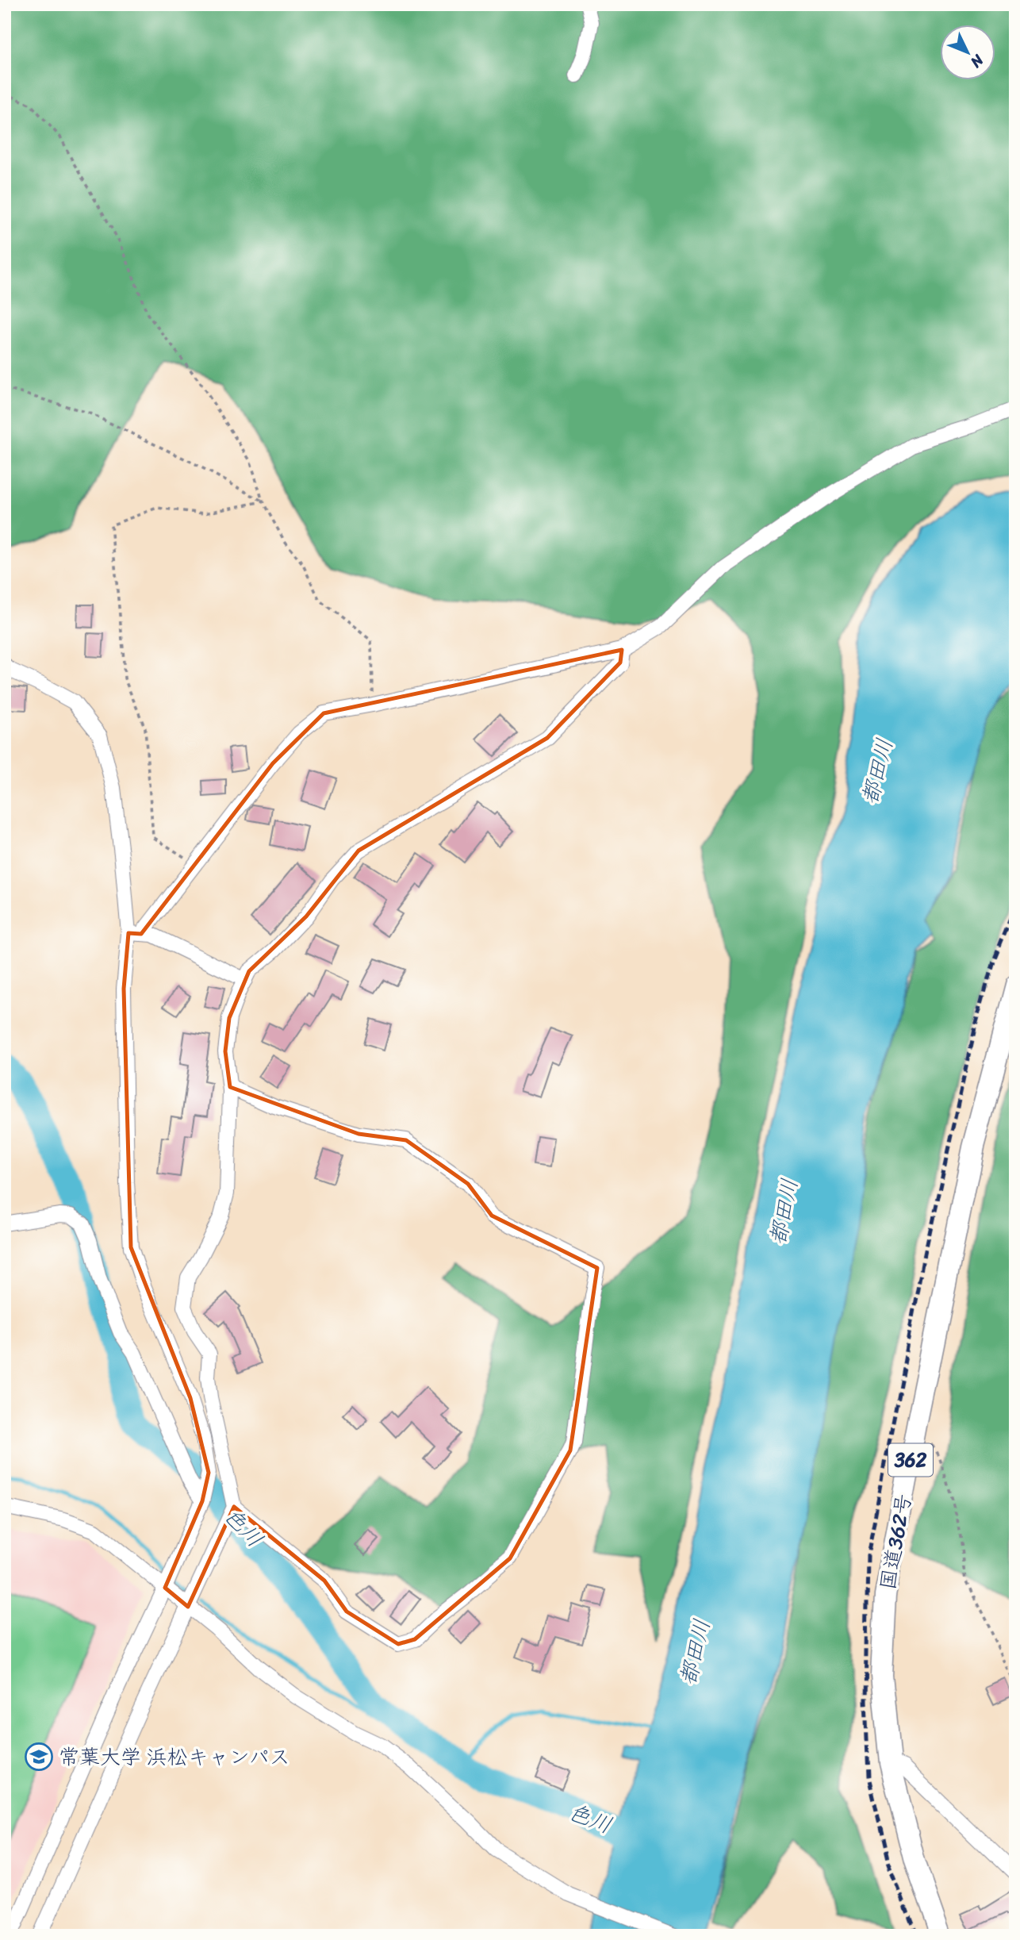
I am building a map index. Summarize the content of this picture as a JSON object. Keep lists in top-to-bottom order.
{
  "streets": {
    "highway": ["362", "国道362号"]
  },
  "water": ["都田川", "色川"],
  "places": {
    "school or university": ["常葉大学 浜松キャンパス"]
  },
  "north": "bottom right"
}
